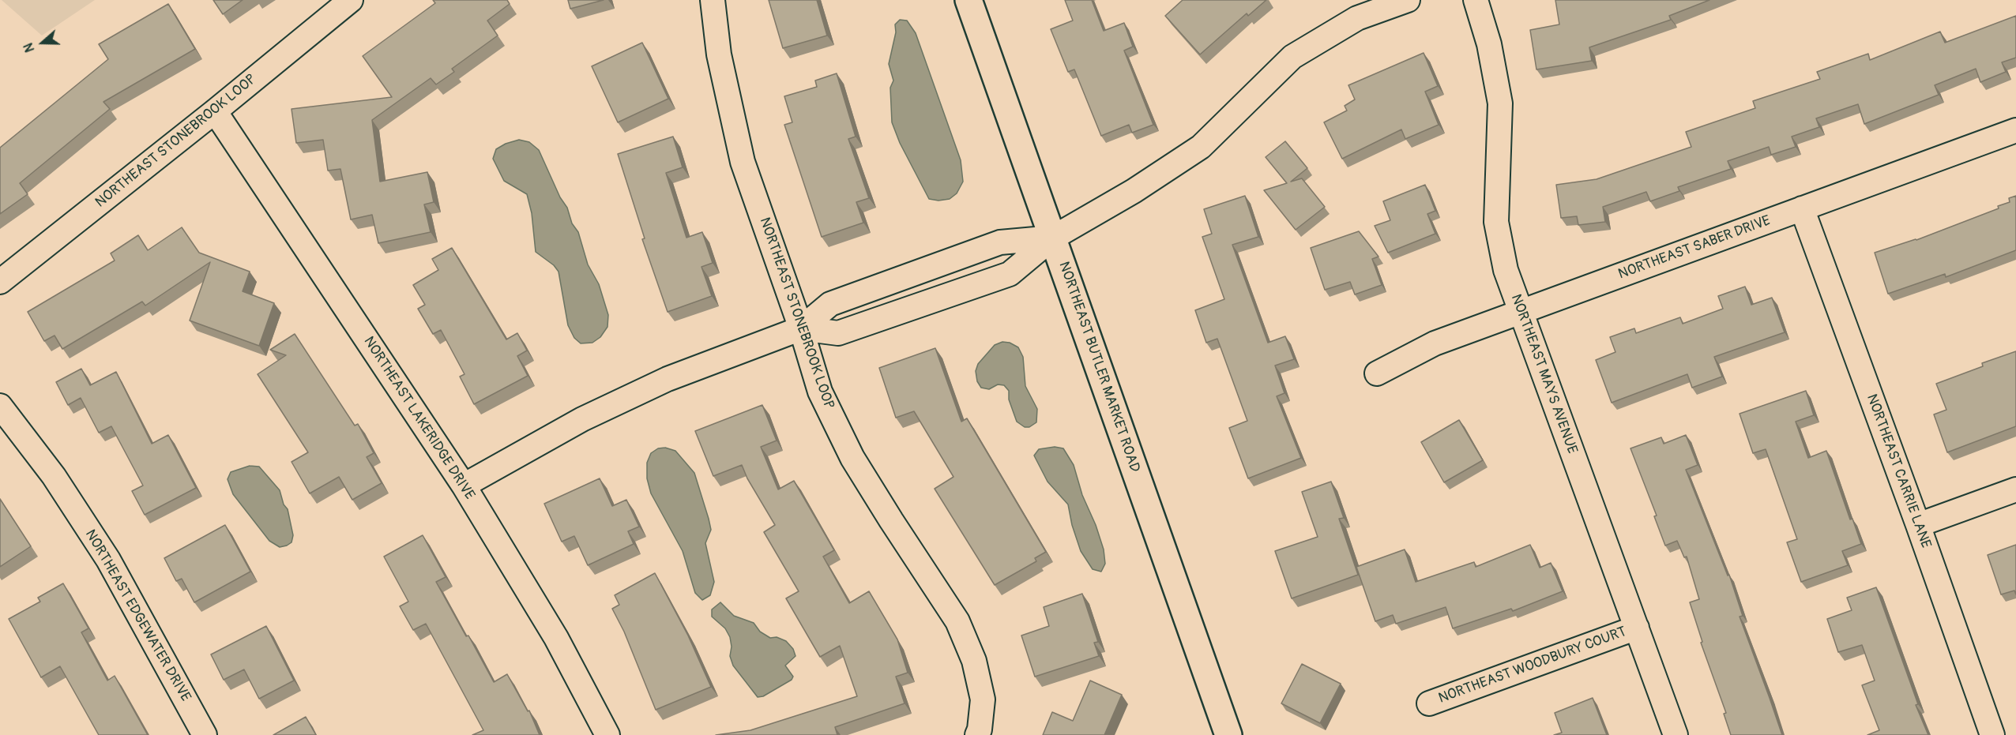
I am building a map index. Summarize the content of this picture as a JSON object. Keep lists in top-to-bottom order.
{
  "streets": {
    "main road": ["NORTHEAST BUTLER MARKET ROAD"],
    "street": [
      "NORTHEAST STONEBROOK LOOP",
      "NORTHEAST SABER DRIVE",
      "NORTHEAST MAYS AVENUE",
      "NORTHEAST LAKERIDGE DRIVE",
      "NORTHEAST CARRIE LANE",
      "NORTHEAST EDGEWATER DRIVE",
      "NORTHEAST WOODBURY COURT"
    ]
  },
  "crossings": [
    ["NORTHEAST STONEBROOK LOOP", "NORTHEAST LAKERIDGE DRIVE"],
    ["NORTHEAST SABER DRIVE", "NORTHEAST MAYS AVENUE"],
    ["NORTHEAST SABER DRIVE", "NORTHEAST CARRIE LANE"],
    ["NORTHEAST MAYS AVENUE", "NORTHEAST WOODBURY COURT"]
  ],
  "north": "left"
}
